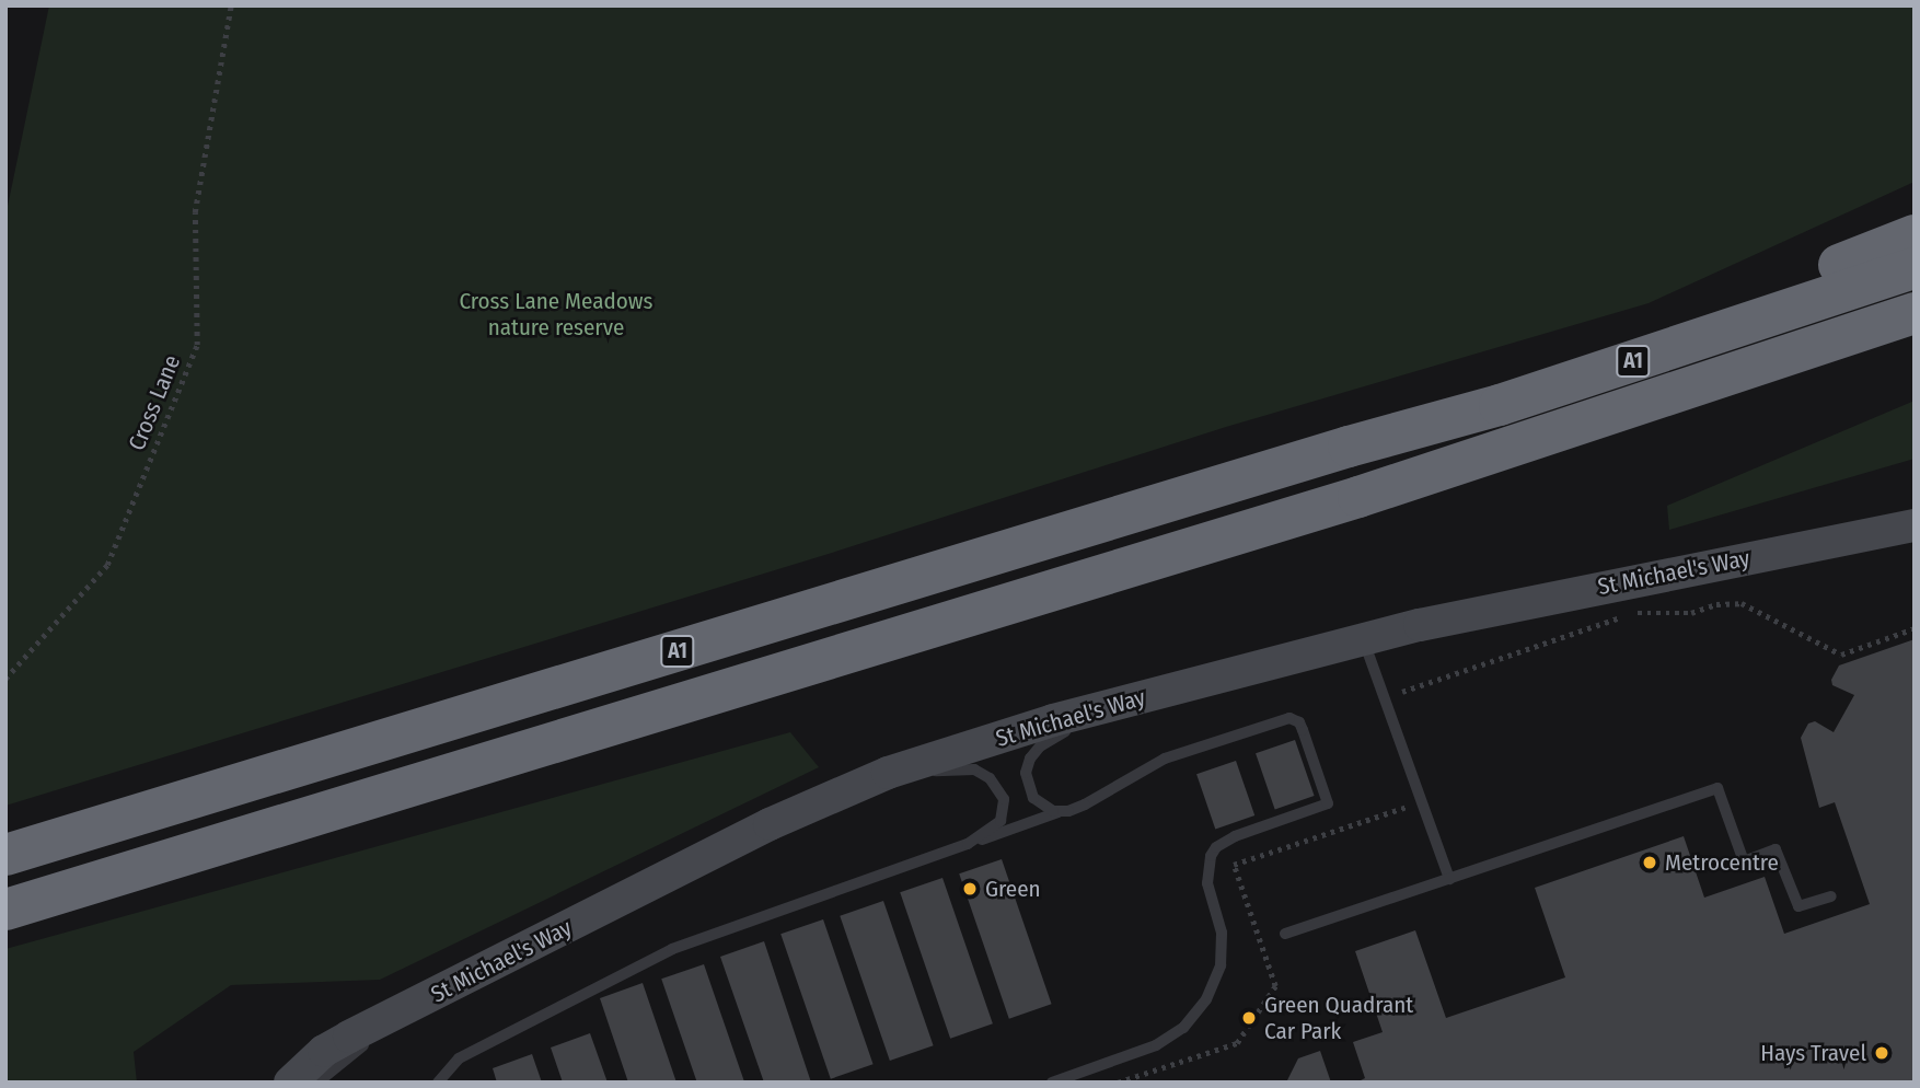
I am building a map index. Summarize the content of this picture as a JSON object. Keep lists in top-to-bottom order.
{
  "streets": {
    "highway": ["A1"],
    "street": ["St Michael's Way"],
    "path": ["Cross Lane"]
  },
  "parks": ["Cross Lane Meadows nature reserve"],
  "places": [
    "Metrocentre",
    "Green",
    "Green Quadrant Car Park",
    "Hays Travel"
  ]
}
